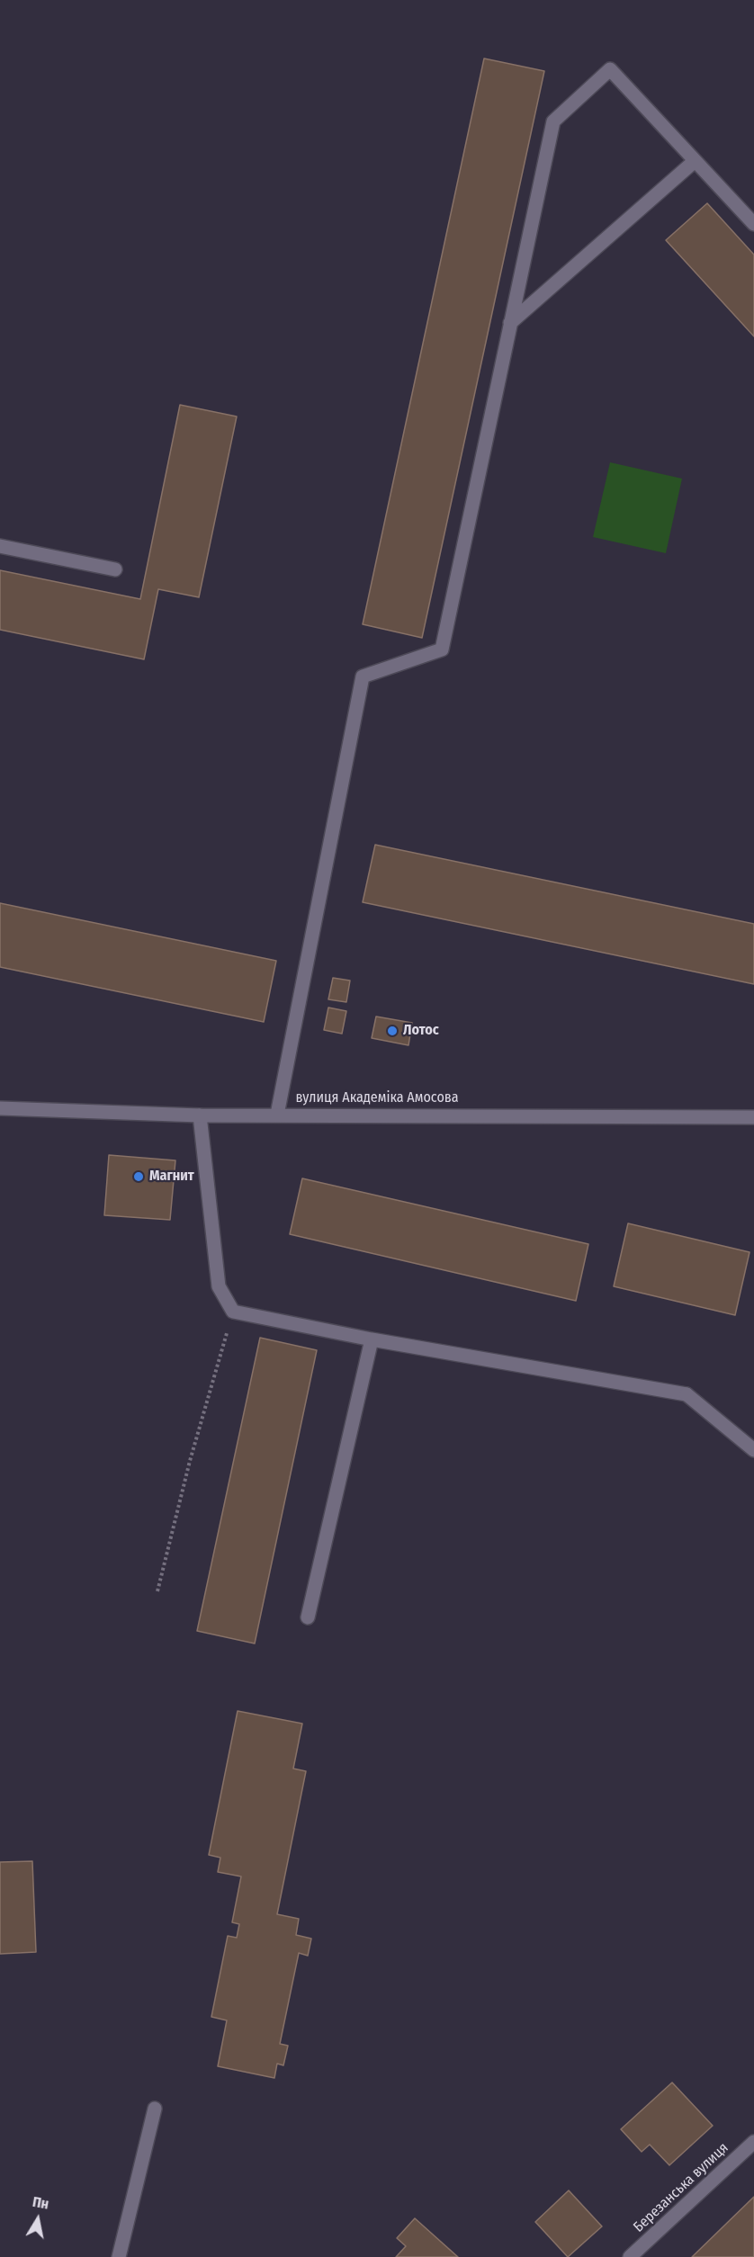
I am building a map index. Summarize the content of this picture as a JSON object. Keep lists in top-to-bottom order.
{
  "streets": {
    "street": ["вулиця Академіка Амосова", "Березанська вулиця"]
  },
  "places": ["Лотос", "Магнит"],
  "north": "top"
}
